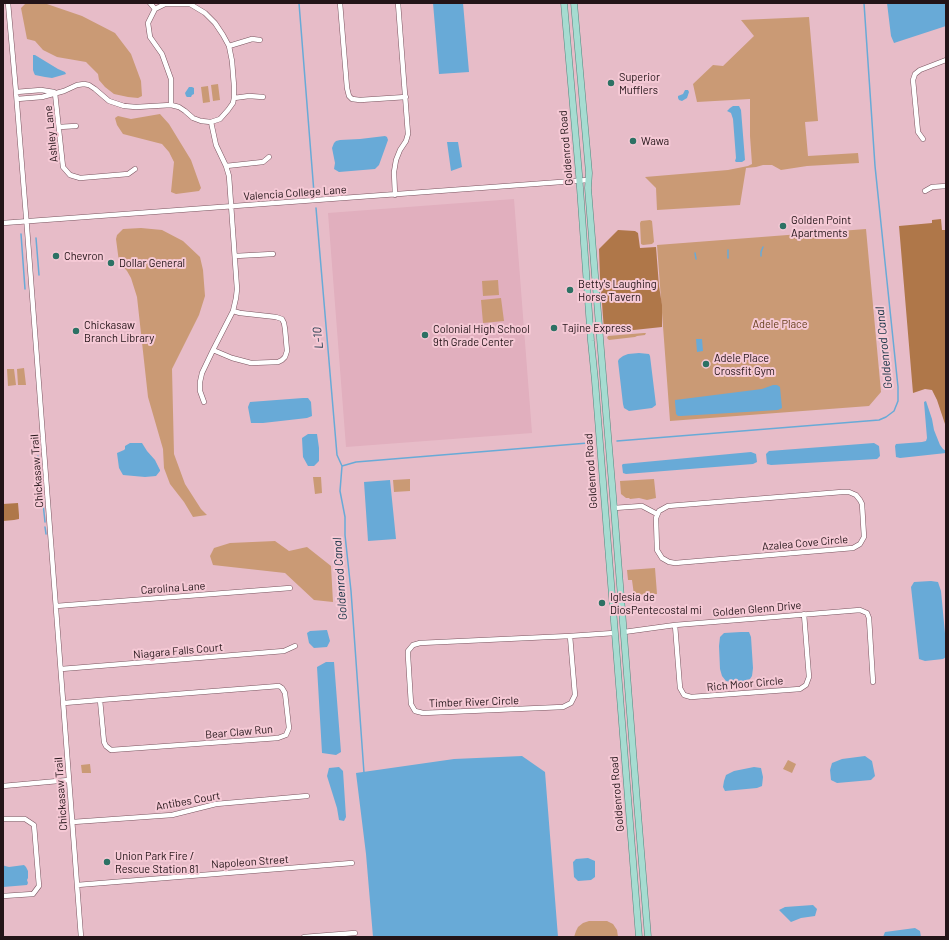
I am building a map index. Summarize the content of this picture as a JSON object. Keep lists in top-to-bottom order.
{
  "streets": {
    "main road": ["Goldenrod Road"],
    "street": [
      "Ashley Lane",
      "Valencia College Lane",
      "Chickasaw Trail",
      "Azalea Cove Circle",
      "Carolina Lane",
      "Golden Glenn Drive",
      "Niagara Falls Court",
      "Rich Moor Circle",
      "Timber River Circle",
      "Bear Claw Run",
      "Antibes Court",
      "Napoleon Street"
    ]
  },
  "crossings": [
    ["Goldenrod Road", "Valencia College Lane"],
    ["Goldenrod Road", "Golden Glenn Drive"],
    ["Goldenrod Road", "Timber River Circle"],
    ["Valencia College Lane", "Chickasaw Trail"],
    ["Chickasaw Trail", "Carolina Lane"],
    ["Chickasaw Trail", "Niagara Falls Court"],
    ["Chickasaw Trail", "Bear Claw Run"],
    ["Chickasaw Trail", "Antibes Court"],
    ["Chickasaw Trail", "Napoleon Street"],
    ["Golden Glenn Drive", "Rich Moor Circle"]
  ],
  "water": ["L-10", "Goldenrod Canal"],
  "parks": ["Adele Place"],
  "places": [
    "Superior Mufflers",
    "Wawa",
    "Golden Point Apartments",
    "Chevron",
    "Dollar General",
    "Betty's Laughing Horse Tavern",
    "Tajine Express",
    "Chickasaw Branch Library",
    "Colonial High School 9th Grade Center",
    "Adele Place Crossfit Gym",
    "Iglesia de DiosPentecostal mi",
    "Union Park Fire / Rescue Station 81"
  ]
}
